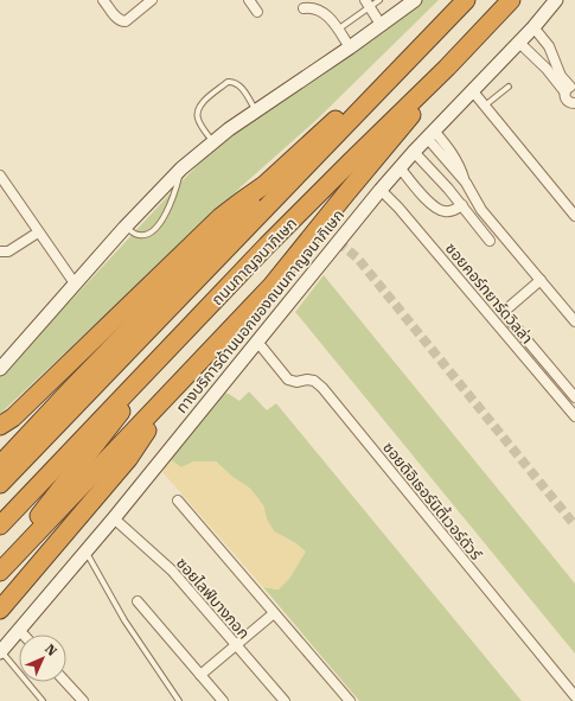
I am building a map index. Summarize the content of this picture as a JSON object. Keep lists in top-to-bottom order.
{
  "streets": {
    "highway": ["ถนนกาญจนาภิเษก"],
    "main road": ["ทางบริการด้านนอกของถนนกาญจนาภิเษก"],
    "street": ["ซอยคอร์ทยาร์ดวิลล่า", "ซอยดิอิเธอร์นิตี้เวอร์ดัวร์", "ซอยไลฟ์บางกอก"]
  },
  "crossings": [
    ["ซอยคอร์ทยาร์ดวิลล่า", "ทางบริการด้านนอกของถนนกาญจนาภิเษก"],
    ["ทางบริการด้านนอกของถนนกาญจนาภิเษก", "ซอยดิอิเธอร์นิตี้เวอร์ดัวร์"],
    ["ทางบริการด้านนอกของถนนกาญจนาภิเษก", "ซอยไลฟ์บางกอก"]
  ],
  "north": "top right"
}
